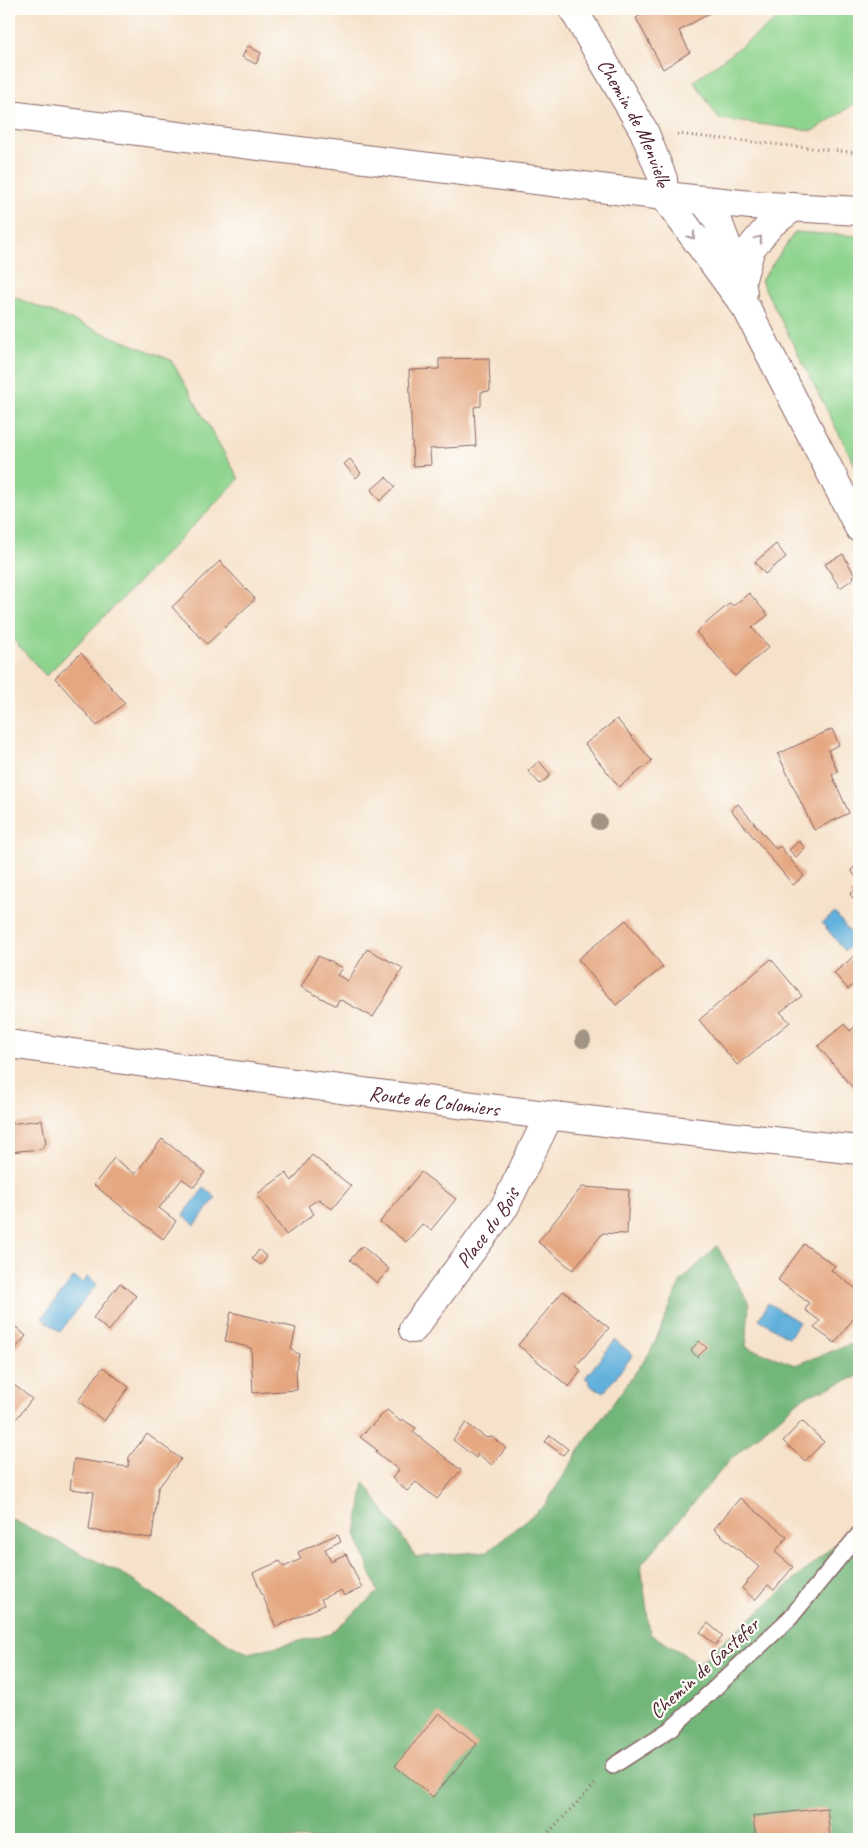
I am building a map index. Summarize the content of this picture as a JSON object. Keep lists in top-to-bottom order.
{
  "streets": {
    "street": ["Chemin de Menvielle", "Route de Colomiers", "Place du Bois"],
    "lane": ["Chemin de Gastefer"]
  },
  "crossings": [
    ["Route de Colomiers", "Place du Bois"]
  ]
}
